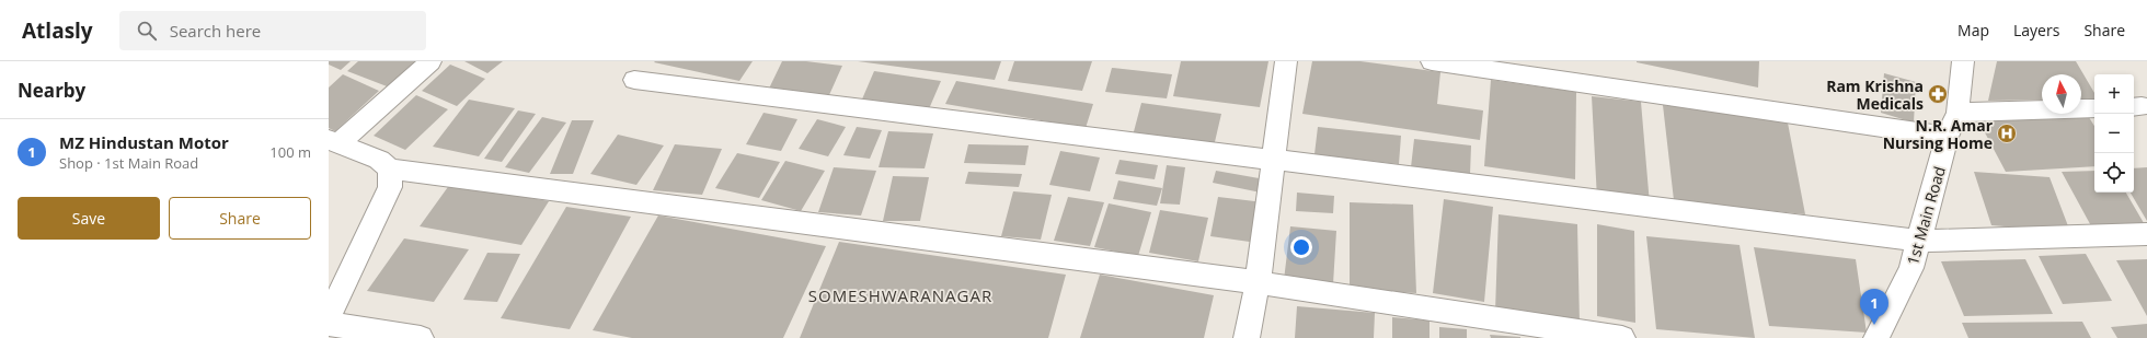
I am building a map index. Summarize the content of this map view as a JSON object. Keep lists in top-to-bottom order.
{
  "streets": {
    "street": ["1st Main Road"]
  },
  "districts": ["SOMESHWARANAGAR"],
  "places": {
    "pharmacy": ["Ram Krishna Medicals"],
    "hospital": ["N.R. Amar Nursing Home"]
  },
  "north": "top",
  "page": {
    "header": "Atlasly",
    "search": "Search here",
    "nav": ["Map", "Layers", "Share"],
    "heading": "Nearby",
    "map_buttons": ["+", "−"],
    "list": [
      {
        "mark": "1",
        "name": "MZ Hindustan Motor",
        "note": "Shop · 1st Main Road",
        "value": "100 m"
      }
    ],
    "buttons": ["Save", "Share"],
    "pins": "1"
  }
}
